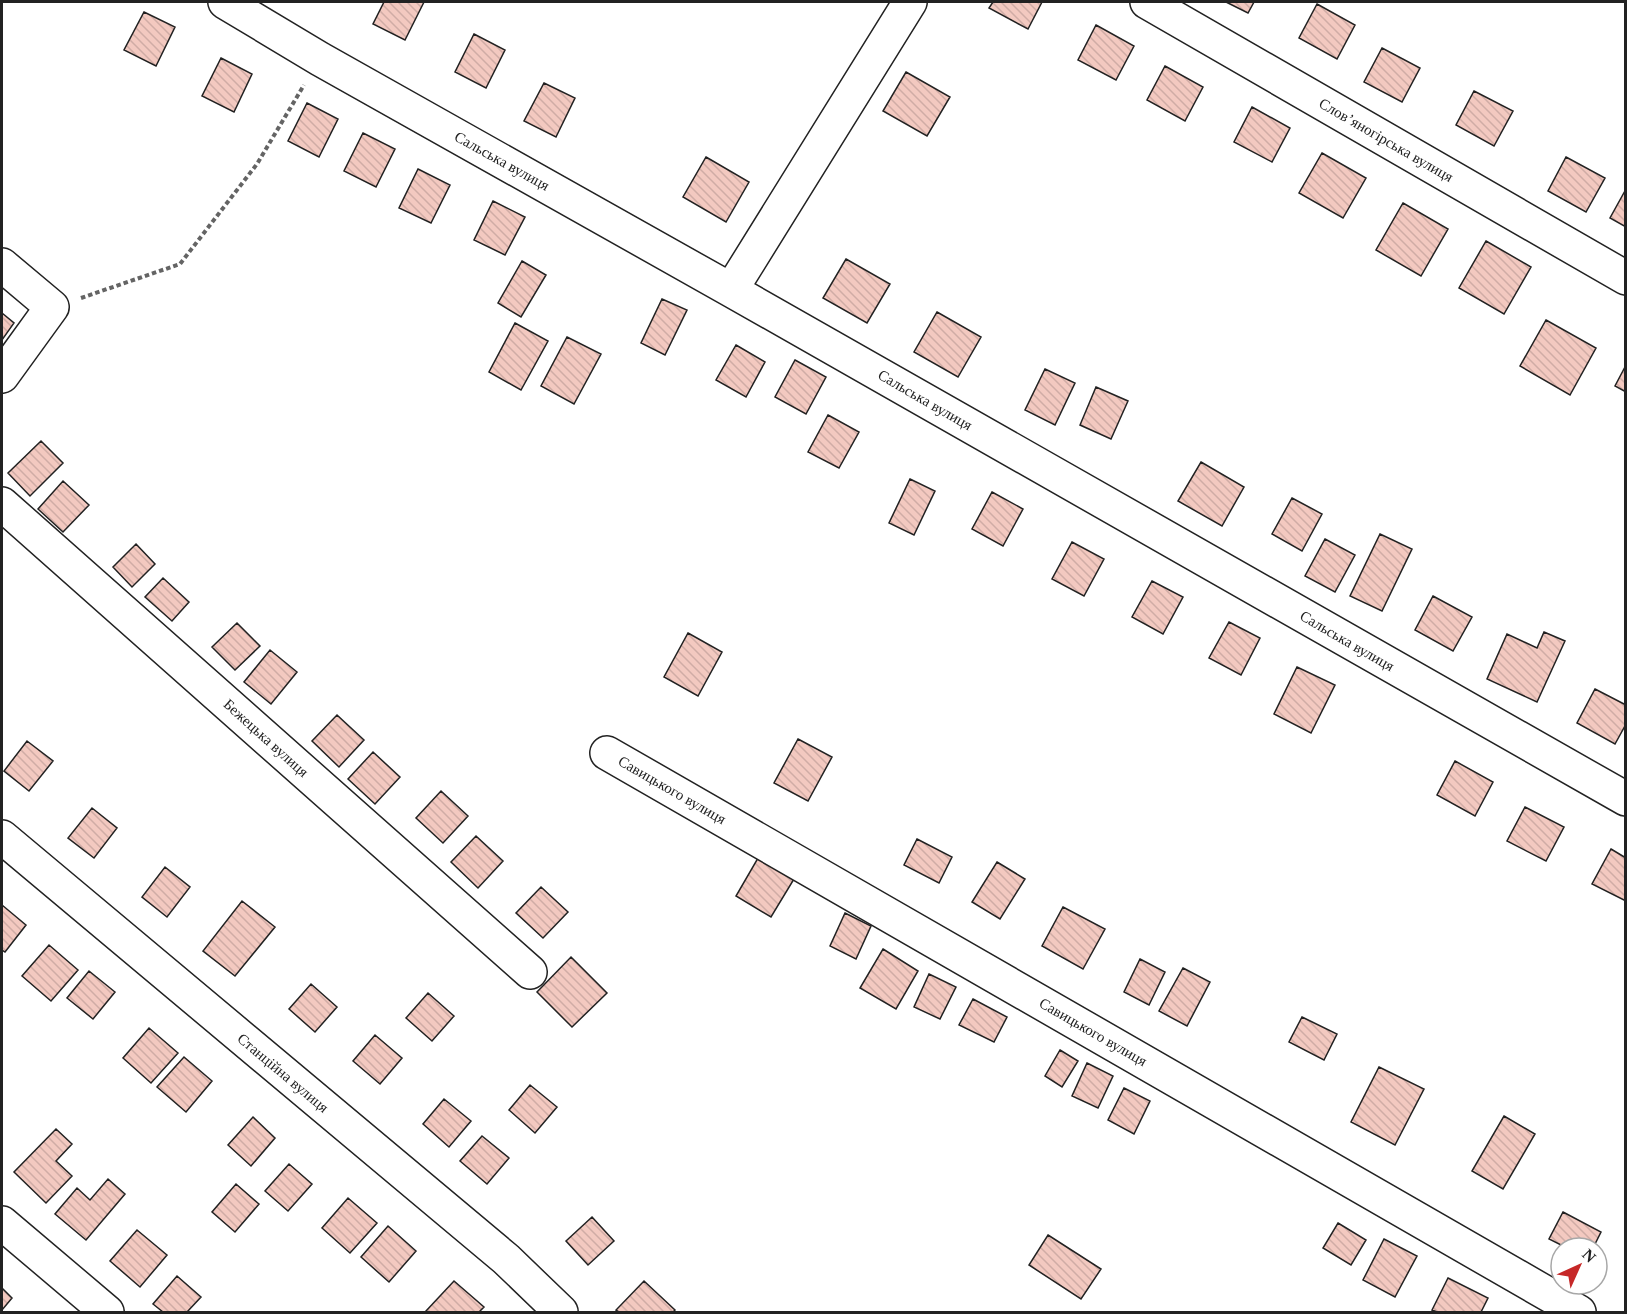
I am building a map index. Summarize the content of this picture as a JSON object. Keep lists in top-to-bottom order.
{
  "streets": {
    "street": [
      "Слов’яногірська вулиця",
      "Сальська вулиця",
      "Бежецька вулиця",
      "Савицького вулиця",
      "Станційна вулиця"
    ]
  },
  "north": "top right"
}
